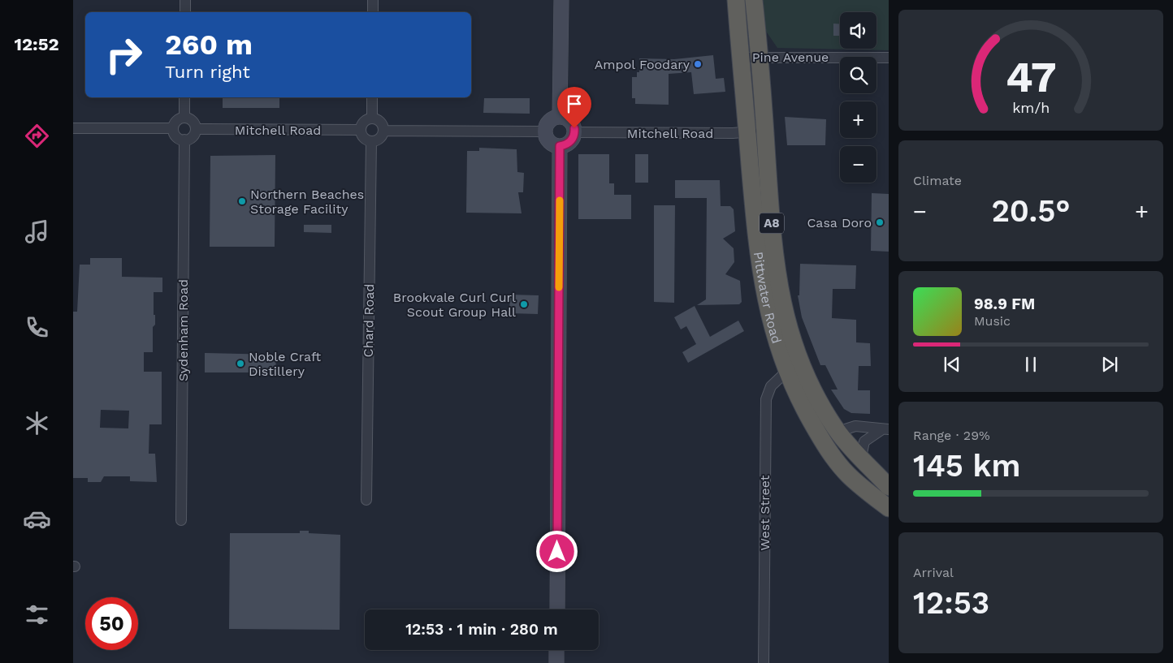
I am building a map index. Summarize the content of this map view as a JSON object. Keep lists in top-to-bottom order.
{
  "streets": {
    "highway": ["A8", "Pittwater Road"],
    "street": [
      "Pine Avenue",
      "Mitchell Road",
      "Chard Road",
      "Sydenham Road",
      "West Street"
    ]
  },
  "crossings": [
    ["Pine Avenue", "Pittwater Road"],
    ["Mitchell Road", "Pittwater Road"],
    ["Mitchell Road", "Chard Road"],
    ["Mitchell Road", "Sydenham Road"],
    ["Pittwater Road", "West Street"]
  ],
  "places": [
    "Ampol Foodary",
    "Northern Beaches Storage Facility",
    "Casa Doro",
    "Brookvale Curl Curl Scout Group Hall",
    "Noble Craft Distillery"
  ],
  "page": {
    "tabs": "12:52",
    "map_buttons": ["+", "−"],
    "turn": ["260 m", "Turn right"],
    "tile": [
      "Climate",
      ["Range · 29%", "145 km"],
      ["Arrival", "12:53"]
    ],
    "heat": ["−", "20.5°", "+"],
    "song": ["98.9 FM", "Music"],
    "limit": "50",
    "trip": "12:53 · 1 min · 280 m",
    "gauge": ["47", "km/h"]
  }
}
